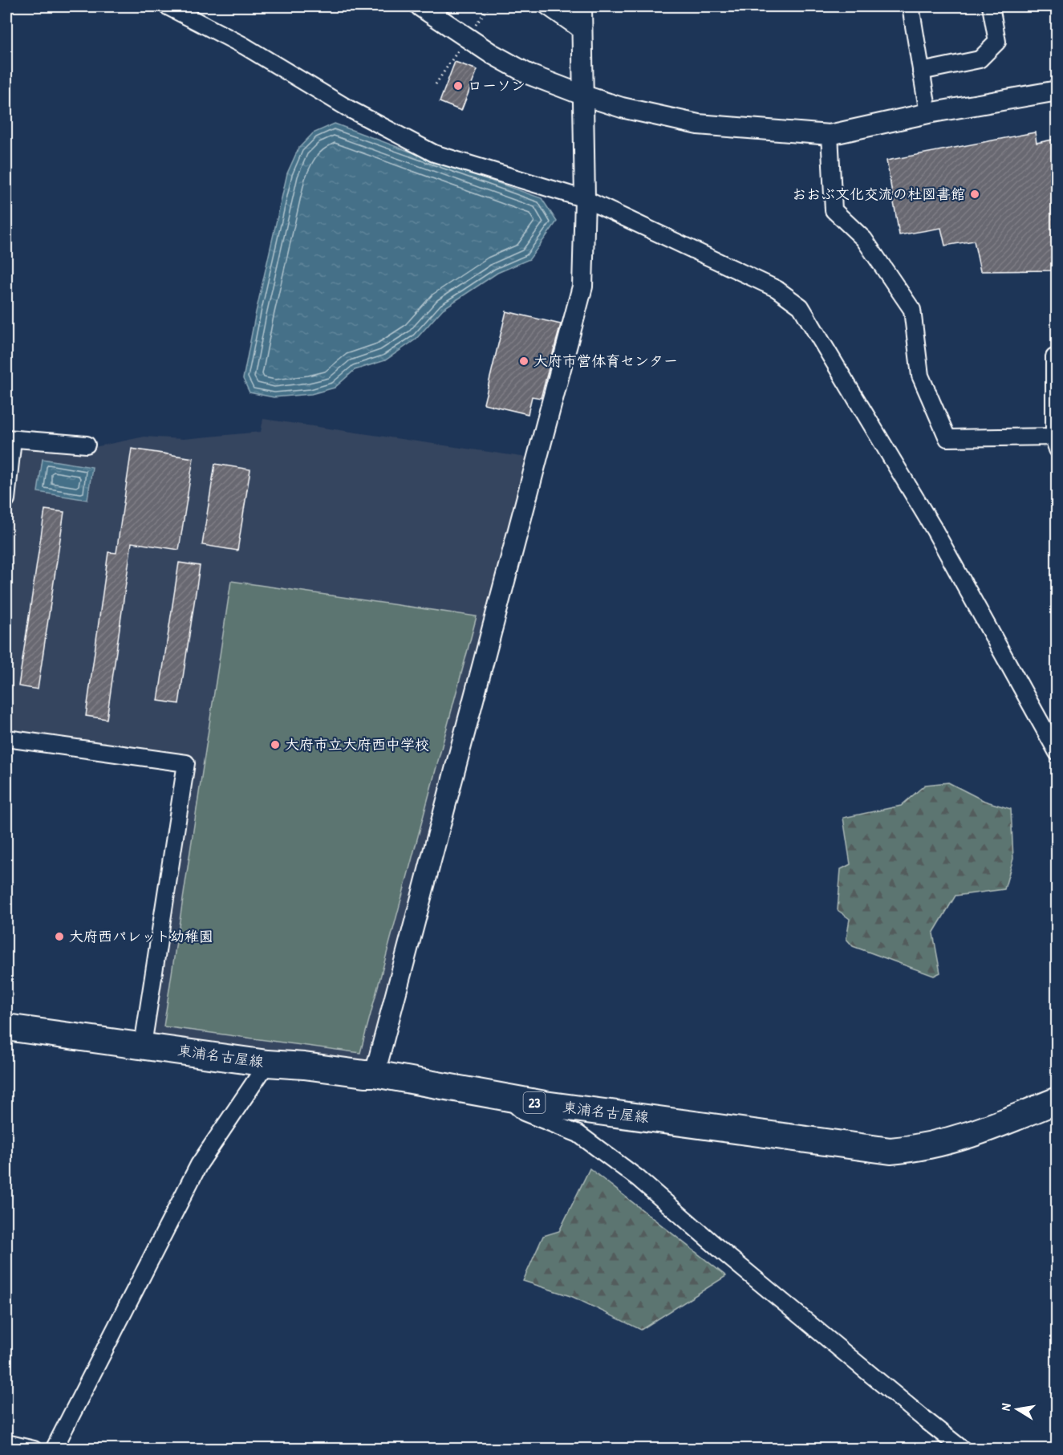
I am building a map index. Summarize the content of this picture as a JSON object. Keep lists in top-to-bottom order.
{
  "streets": {
    "main road": ["東浦名古屋線", "23"]
  },
  "places": [
    "ローソン",
    "おおぶ文化交流の杜図書館",
    "大府市営体育センター",
    "大府市立大府西中学校",
    "大府西パレット幼稚園"
  ],
  "north": "left"
}
